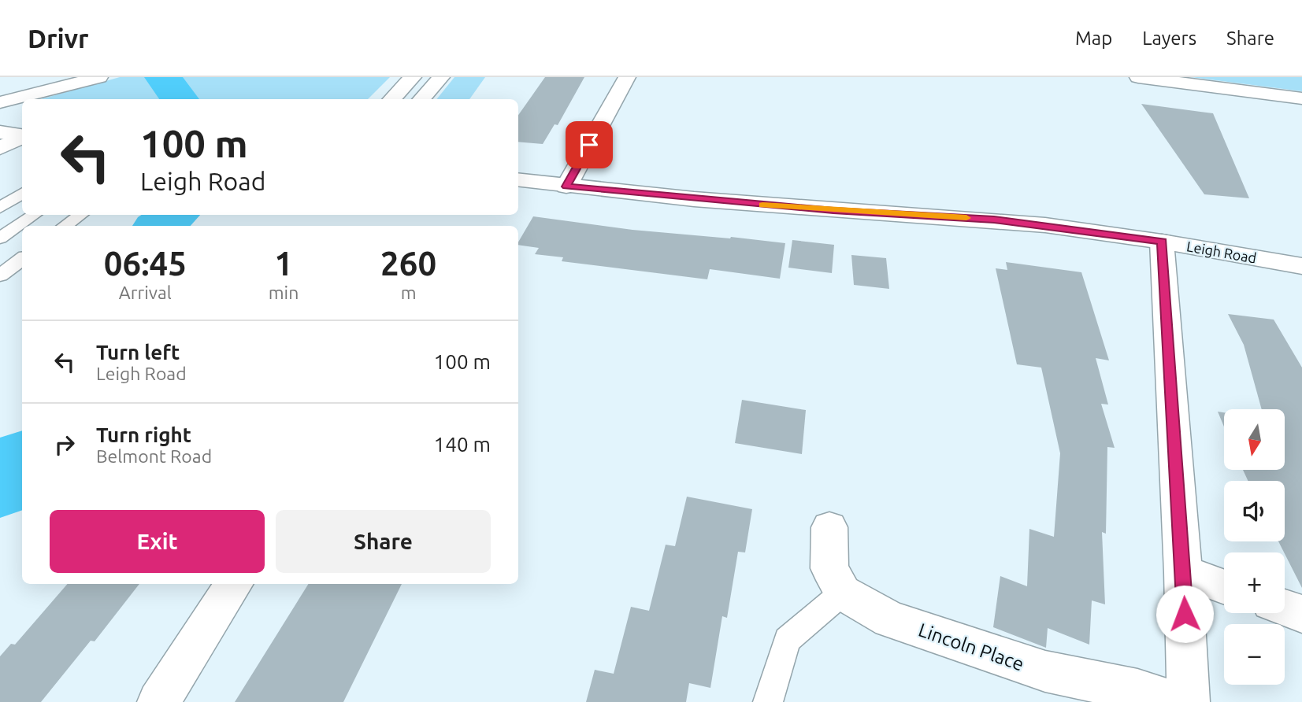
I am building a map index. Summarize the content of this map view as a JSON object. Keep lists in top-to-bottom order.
{
  "streets": {
    "main road": ["Leigh Road", "Lincoln Place"]
  },
  "north": "bottom",
  "page": {
    "header": "Drivr",
    "nav": ["Map", "Layers", "Share"],
    "turn": ["100 m", "Leigh Road"],
    "eta": [
      "06:45",
      "Arrival",
      "1",
      "min",
      "260",
      "m"
    ],
    "list": [
      {
        "name": "Turn left",
        "note": "Leigh Road",
        "value": "100 m"
      },
      {
        "name": "Turn right",
        "note": "Belmont Road",
        "value": "140 m"
      }
    ],
    "map_buttons": ["+", "−"],
    "buttons": ["Exit", "Share"]
  }
}
